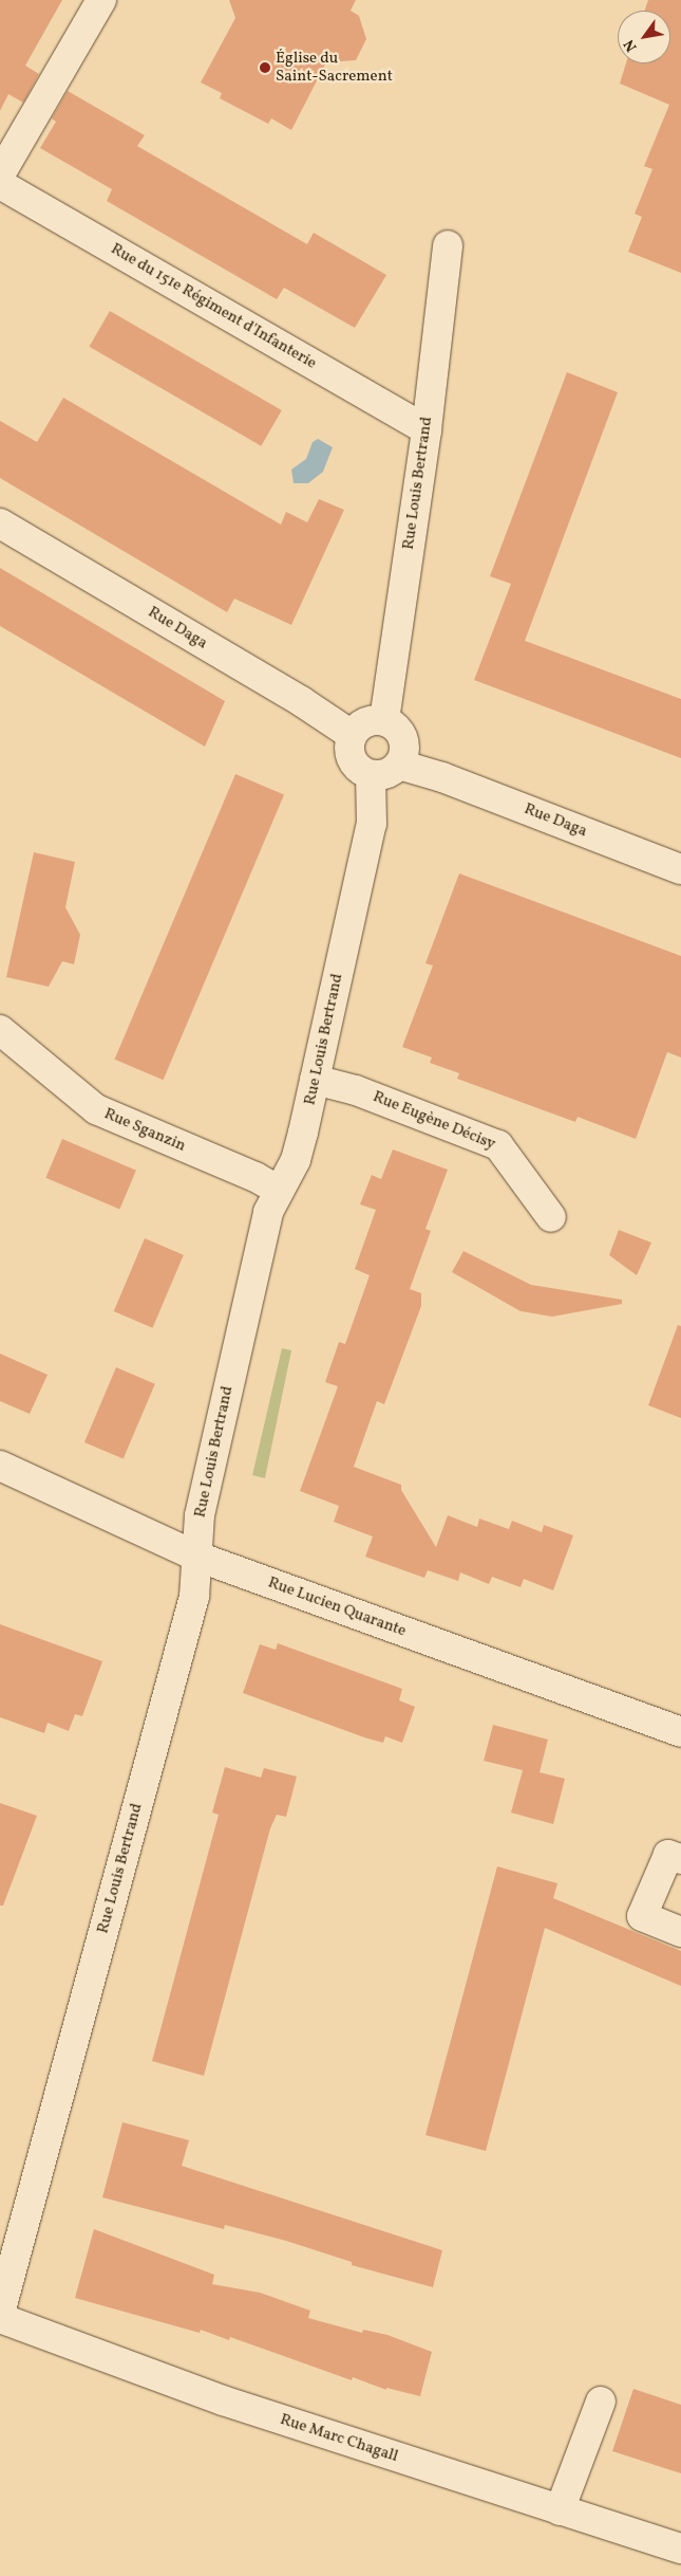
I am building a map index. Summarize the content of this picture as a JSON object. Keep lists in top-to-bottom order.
{
  "streets": {
    "street": [
      "Rue du 151e Régiment d'Infanterie",
      "Rue Louis Bertrand",
      "Rue Daga",
      "Rue Eugène Décisy",
      "Rue Sganzin",
      "Rue Lucien Quarante",
      "Rue Marc Chagall"
    ]
  },
  "crossings": [
    ["Rue du 151e Régiment d'Infanterie", "Rue Louis Bertrand"],
    ["Rue Louis Bertrand", "Rue Daga"],
    ["Rue Louis Bertrand", "Rue Eugène Décisy"],
    ["Rue Louis Bertrand", "Rue Sganzin"],
    ["Rue Louis Bertrand", "Rue Lucien Quarante"]
  ],
  "places": ["Église du Saint-Sacrement"],
  "north": "bottom left"
}
